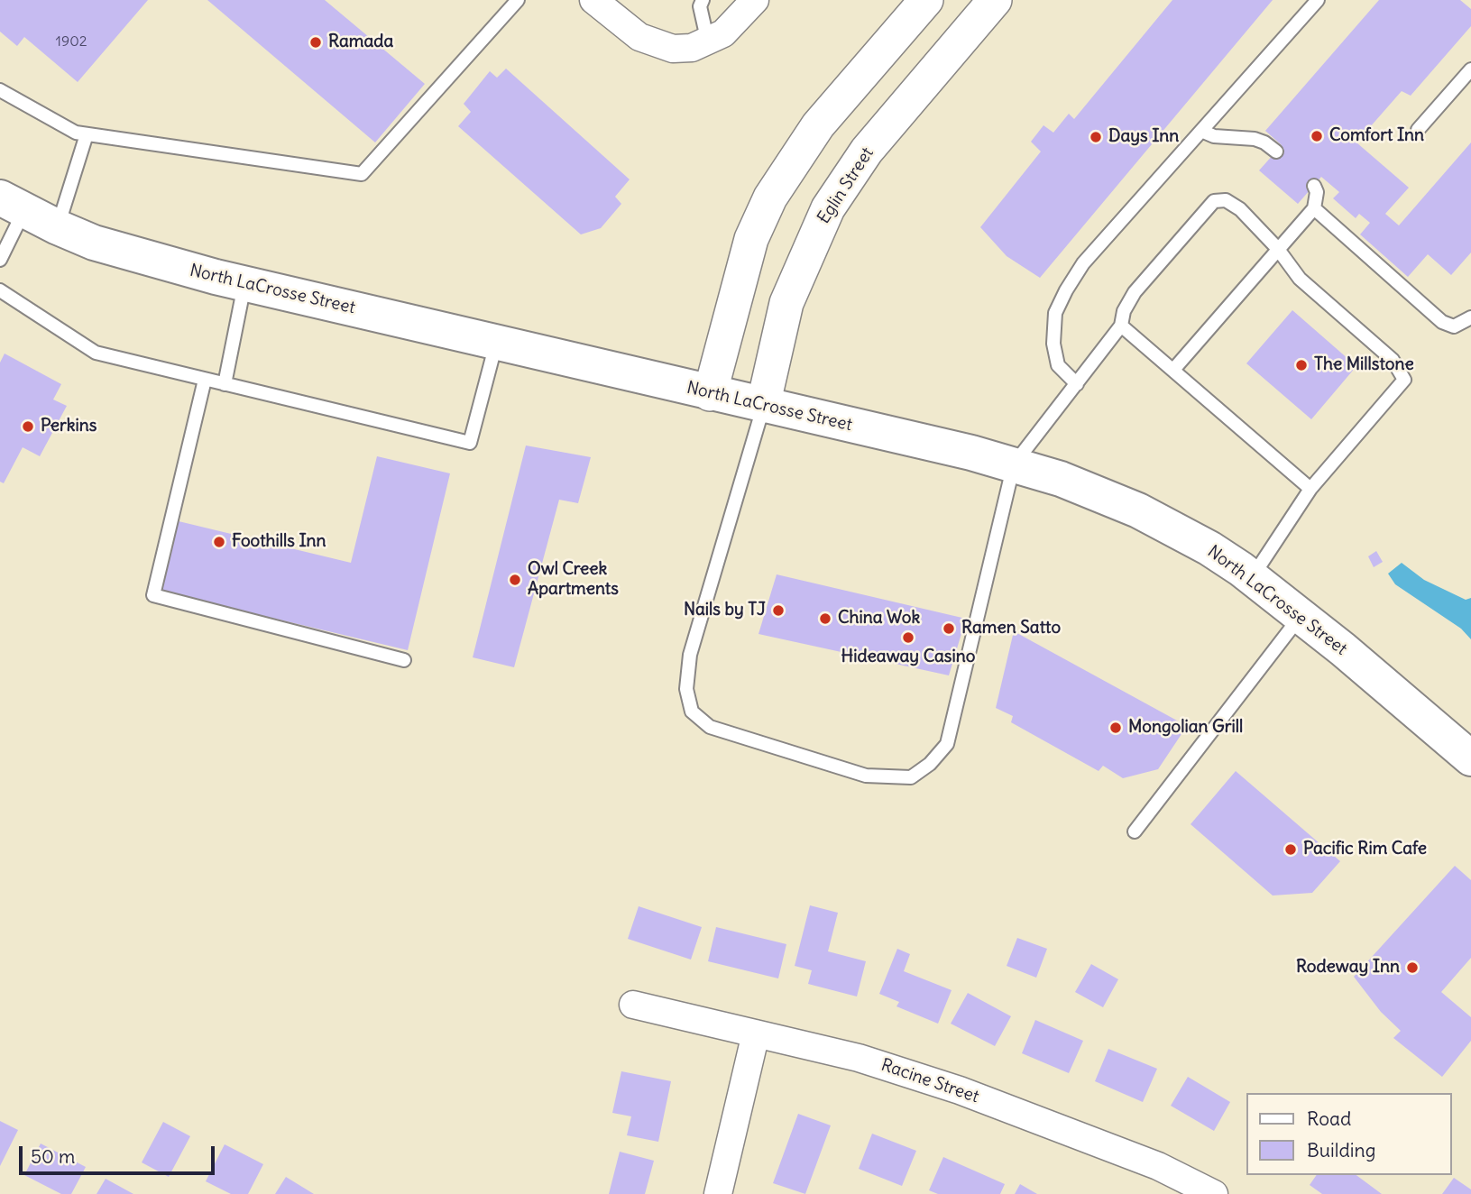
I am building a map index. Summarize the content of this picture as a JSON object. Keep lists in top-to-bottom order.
{
  "streets": {
    "main road": ["North LaCrosse Street"],
    "street": ["Eglin Street", "Racine Street"]
  },
  "crossings": [
    ["Eglin Street", "North LaCrosse Street"]
  ],
  "places": [
    "Ramada",
    "Comfort Inn",
    "Days Inn",
    "The Millstone",
    "Perkins",
    "Foothills Inn",
    "Owl Creek Apartments",
    "Nails by TJ",
    "China Wok",
    "Ramen Satto",
    "Hideaway Casino",
    "Mongolian Grill",
    "Pacific Rim Cafe",
    "Rodeway Inn"
  ],
  "house_numbers": ["1902"],
  "legend": ["Road", "Building"],
  "scale_bar": "50 m"
}
